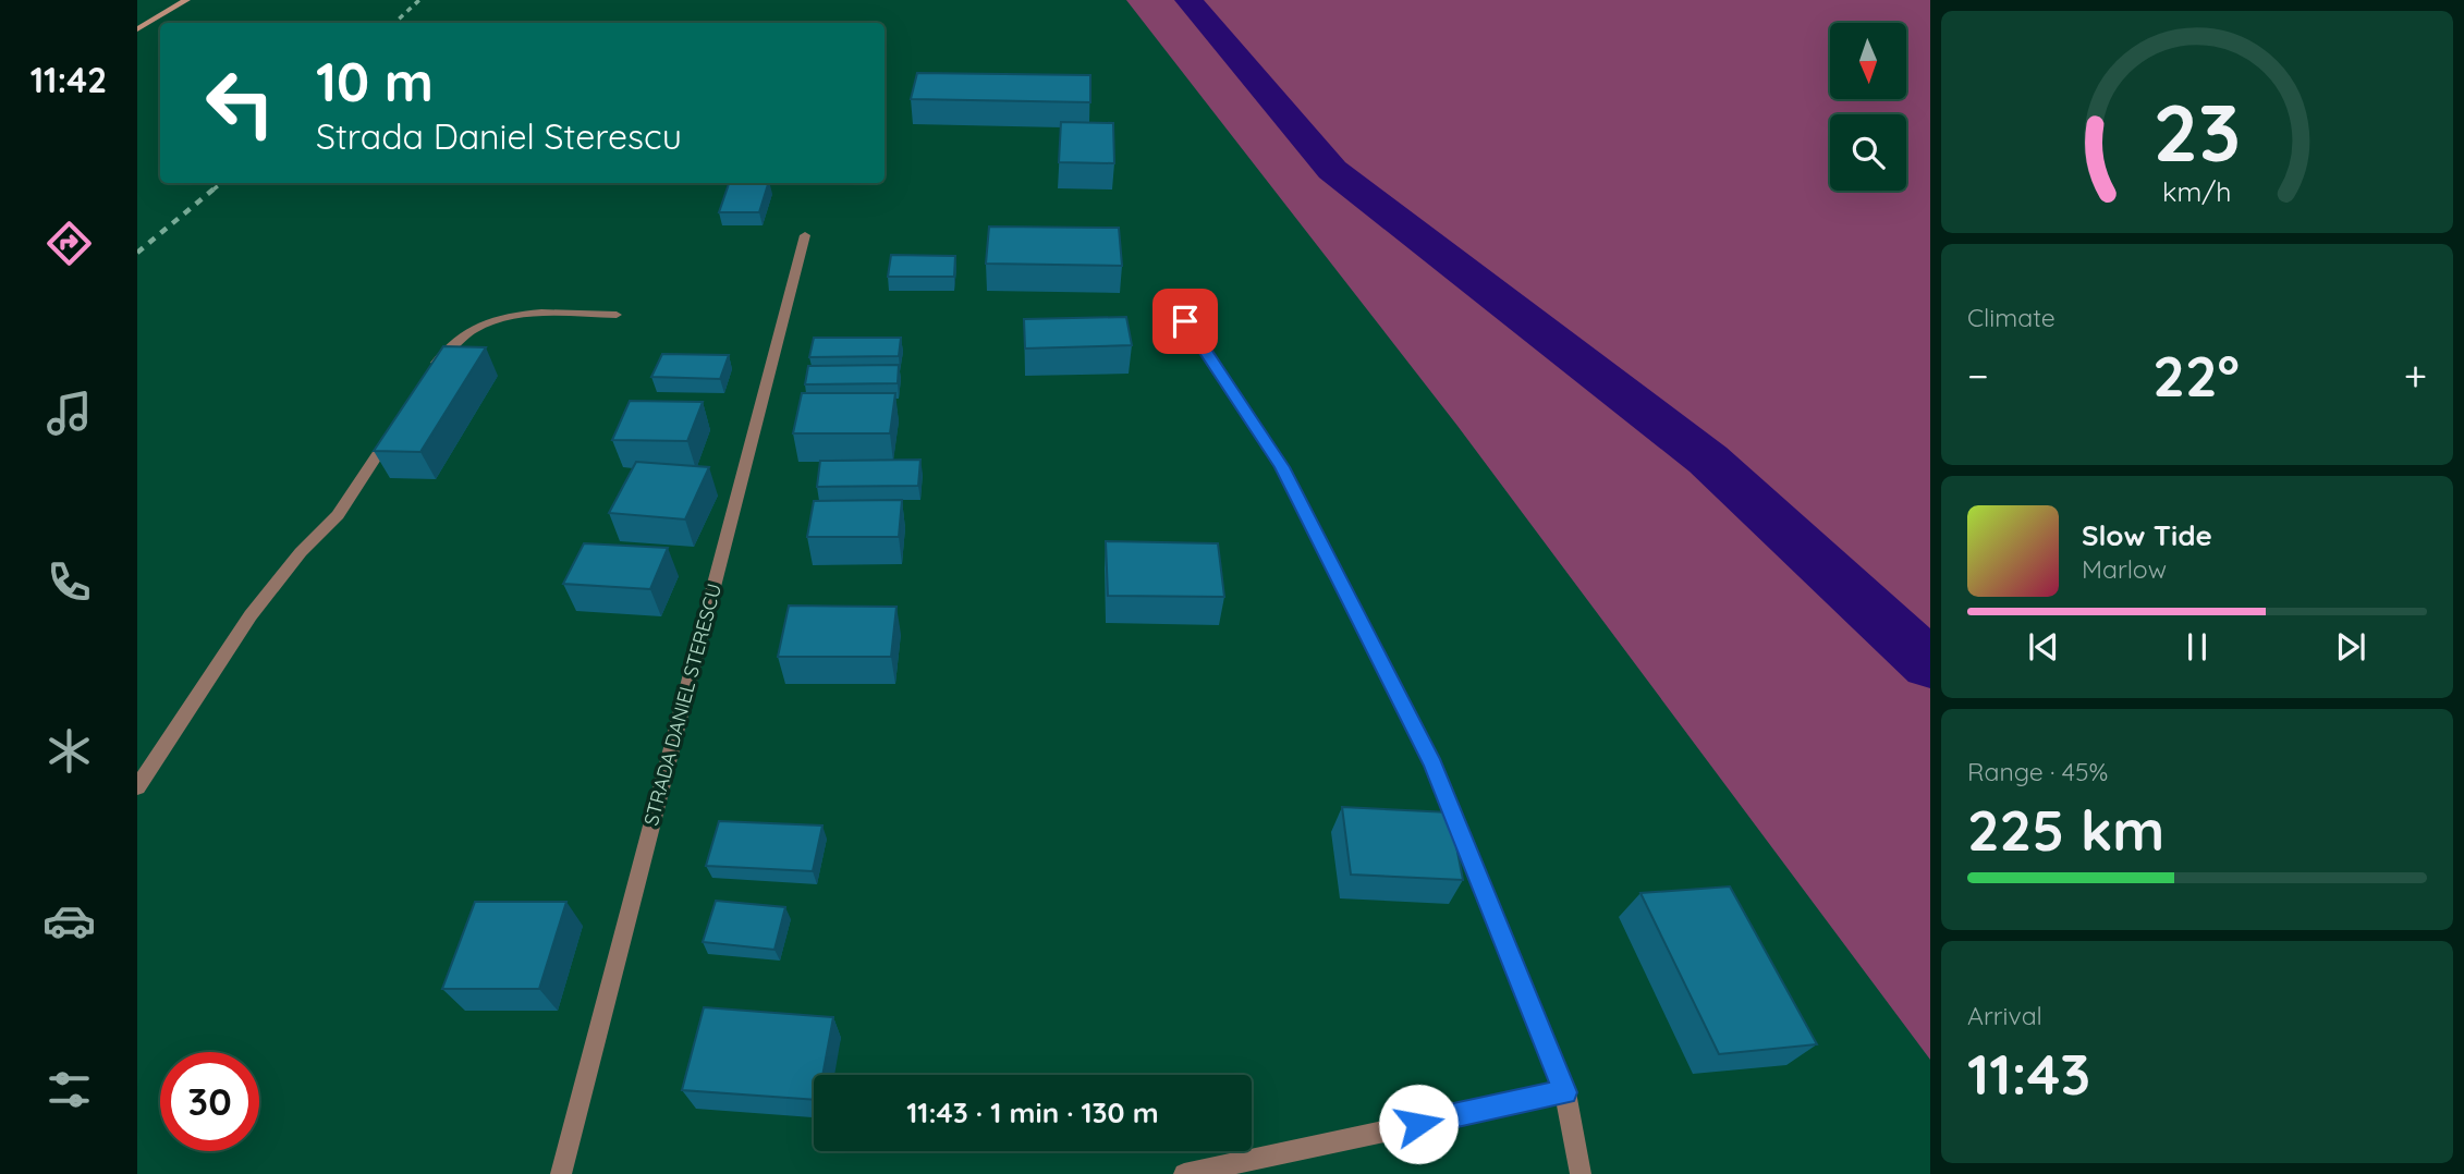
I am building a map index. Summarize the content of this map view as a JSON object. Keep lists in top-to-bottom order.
{
  "streets": {
    "street": ["STRADA DANIEL STERESCU"]
  },
  "north": "bottom",
  "page": {
    "tabs": "11:42",
    "turn": ["10 m", "Strada Daniel Sterescu"],
    "tile": [
      "Climate",
      ["Range · 45%", "225 km"],
      ["Arrival", "11:43"]
    ],
    "heat": ["−", "22°", "+"],
    "song": ["Slow Tide", "Marlow"],
    "limit": "30",
    "trip": "11:43 · 1 min · 130 m",
    "gauge": ["23", "km/h"]
  }
}
